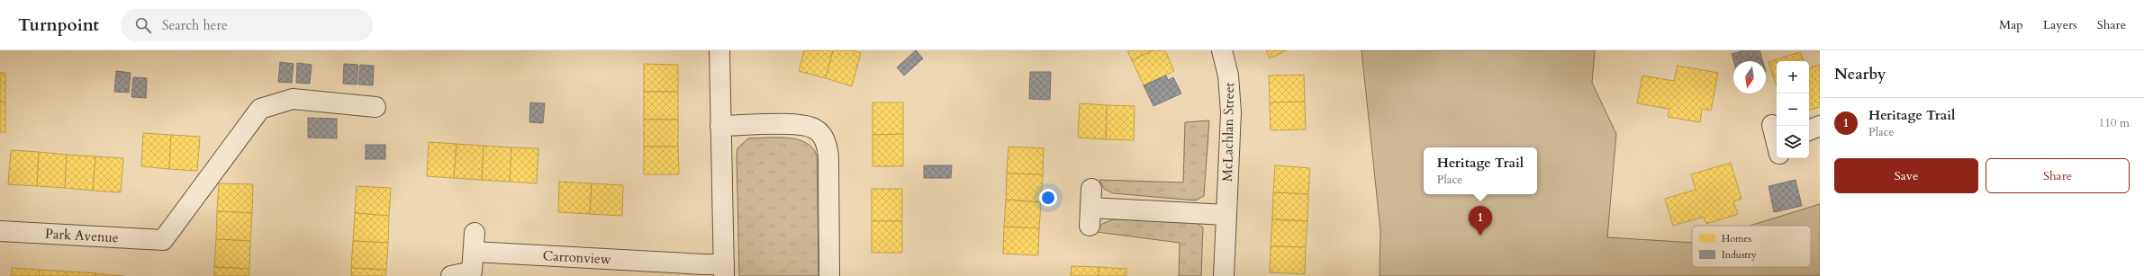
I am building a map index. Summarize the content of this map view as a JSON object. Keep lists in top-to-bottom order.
{
  "streets": {
    "street": ["McLachlan Street", "Park Avenue", "Carronview"]
  },
  "legend": ["Homes", "Industry"],
  "north": "bottom",
  "page": {
    "header": "Turnpoint",
    "search": "Search here",
    "nav": ["Map", "Layers", "Share"],
    "heading": "Nearby",
    "map_buttons": ["+", "−"],
    "list": [
      {
        "mark": "1",
        "name": "Heritage Trail",
        "note": "Place",
        "value": "110 m"
      }
    ],
    "popup": ["Heritage Trail", "Place"],
    "buttons": ["Save", "Share"],
    "pins": "1"
  }
}
